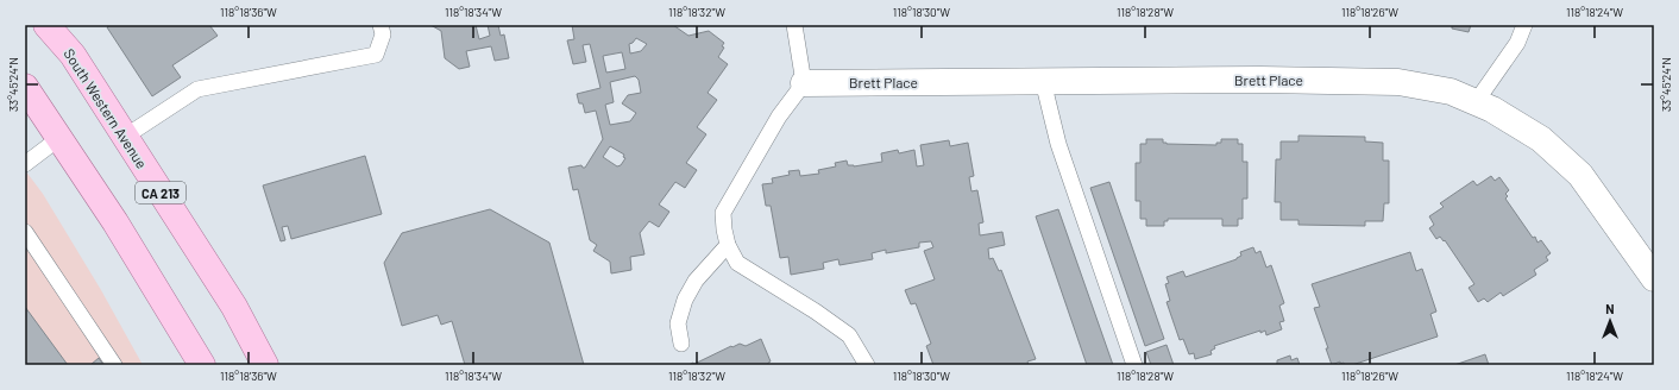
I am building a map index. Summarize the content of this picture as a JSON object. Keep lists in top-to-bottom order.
{
  "streets": {
    "main road": ["South Western Avenue", "CA 213"],
    "street": ["Brett Place"]
  },
  "north": "top",
  "coordinates": [
    "118°18'36\"W",
    "118°18'34\"W",
    "118°18'32\"W",
    "118°18'30\"W",
    "118°18'28\"W",
    "118°18'26\"W",
    "118°18'24\"W",
    "33°45'24\"N"
  ]
}
